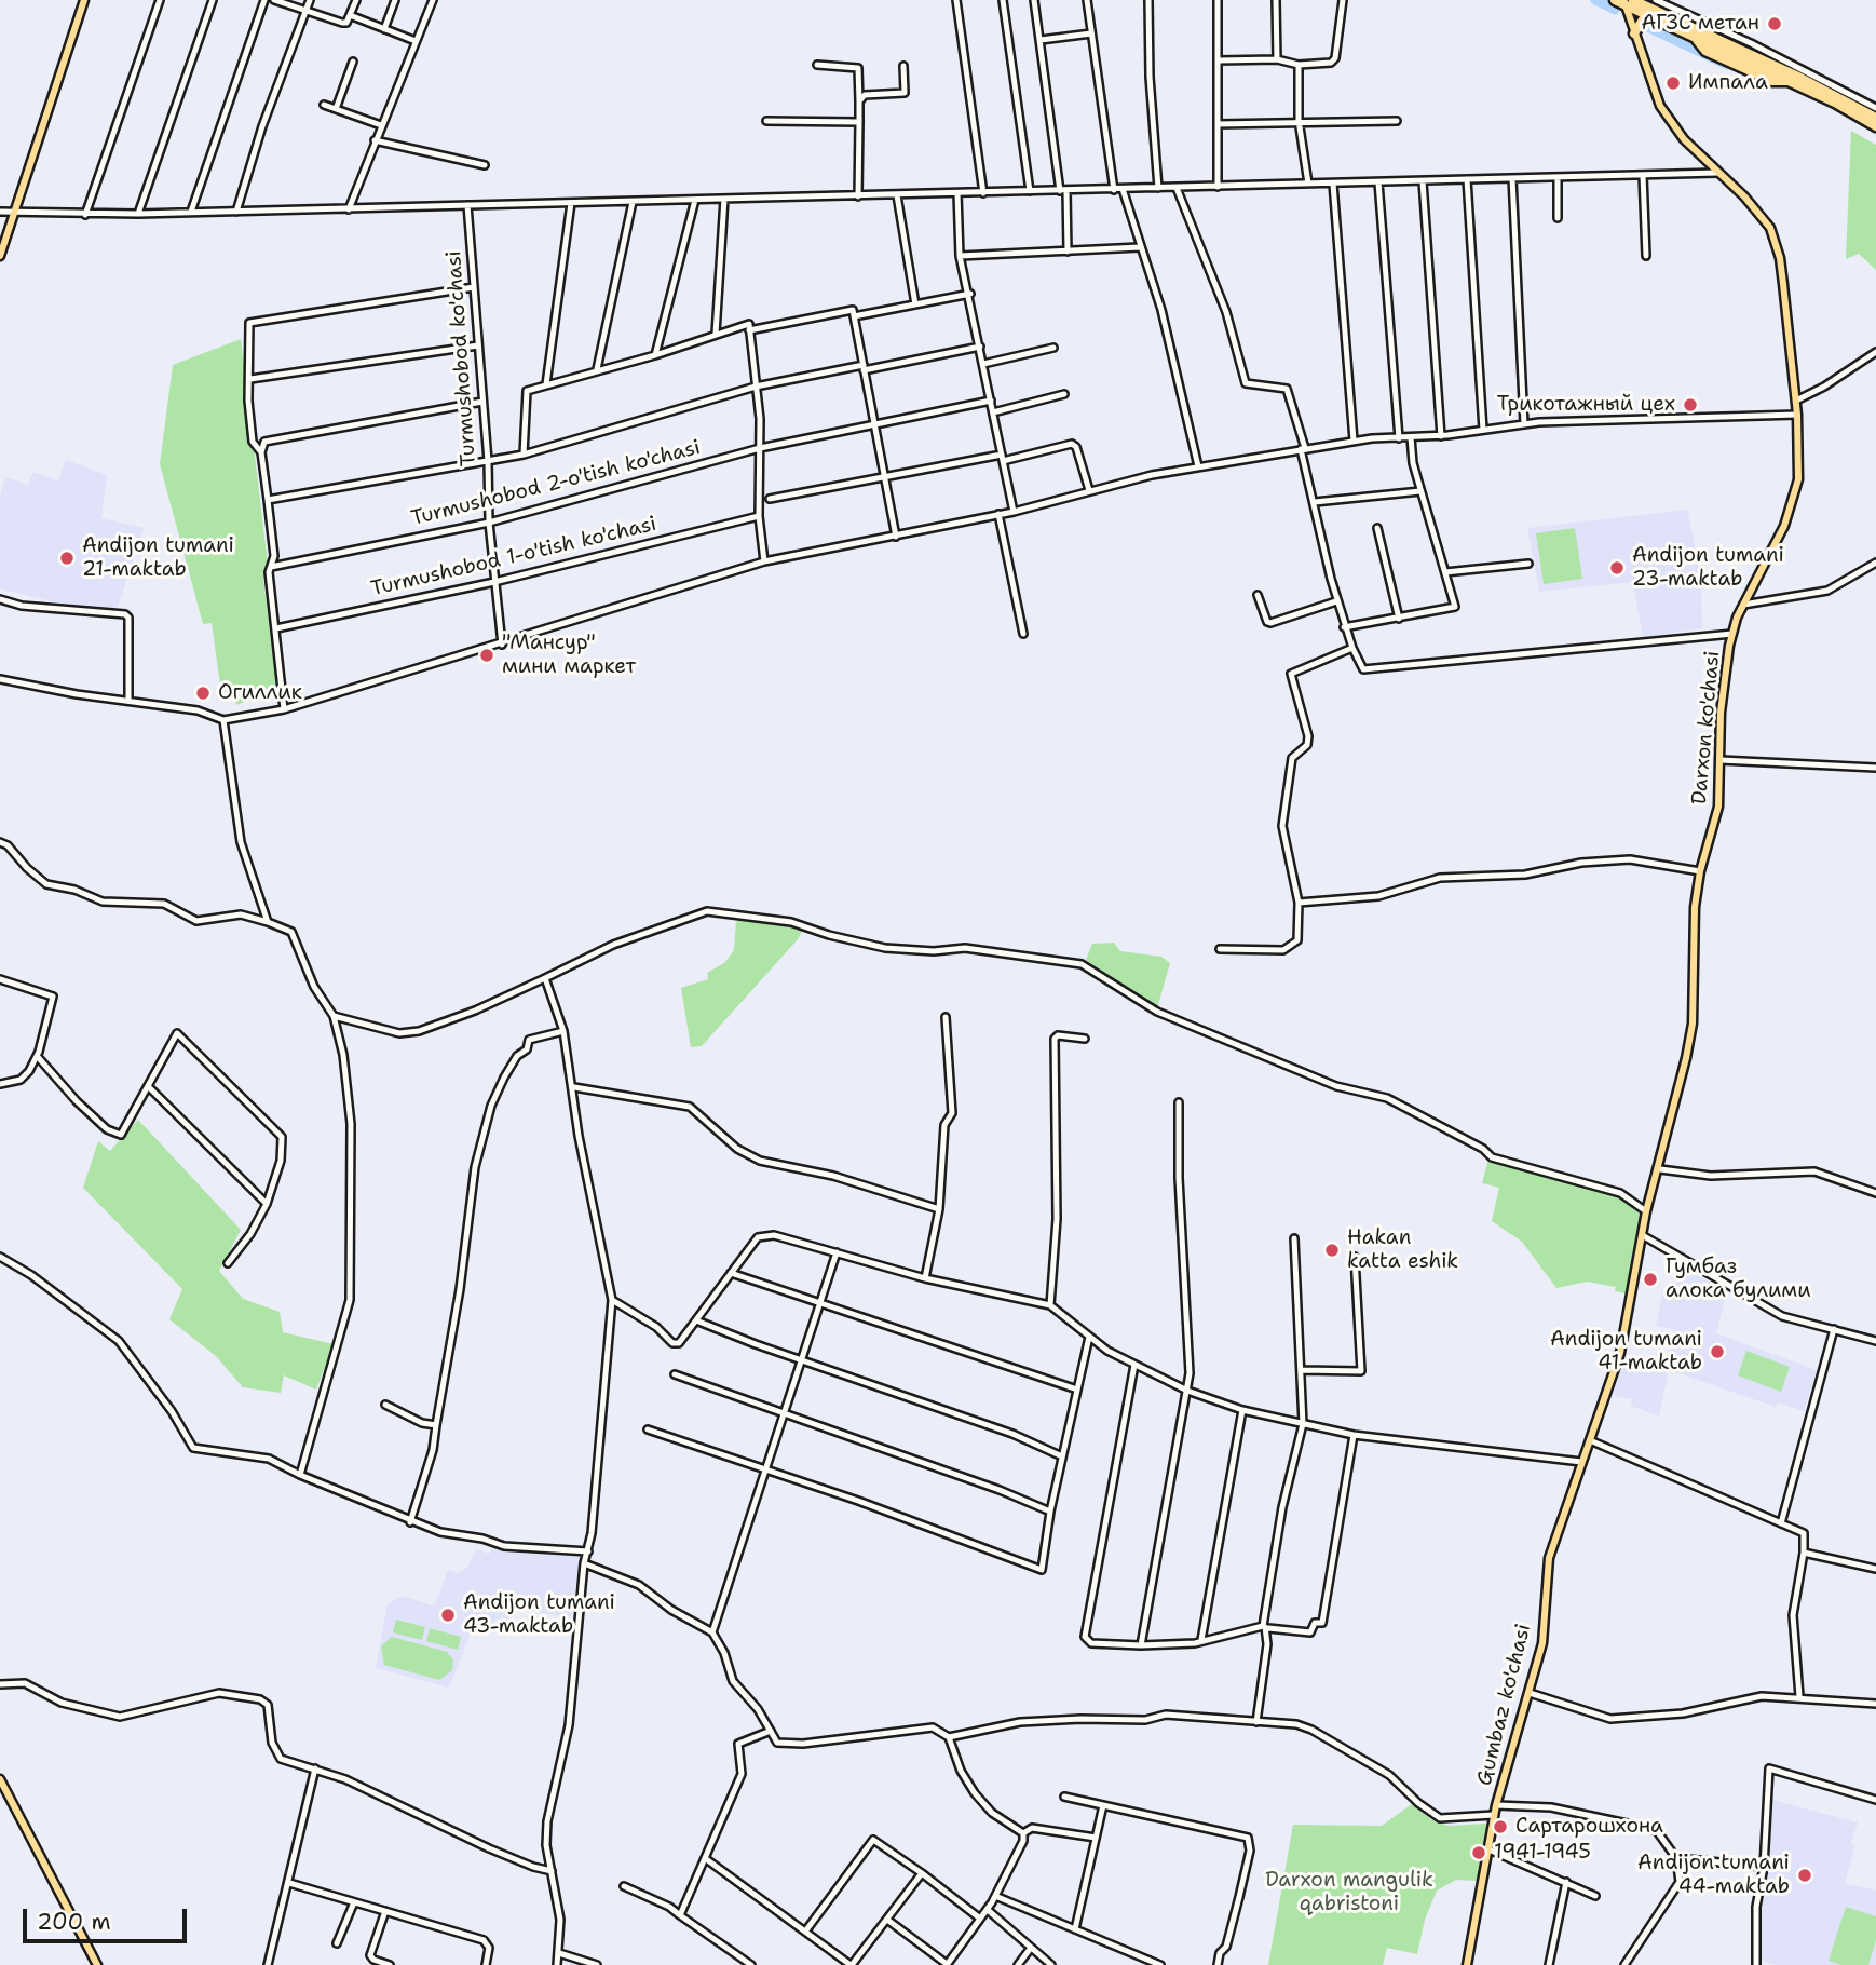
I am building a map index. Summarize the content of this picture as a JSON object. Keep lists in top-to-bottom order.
{
  "streets": {
    "main road": ["Darxon ko'chasi", "Gumbaz ko'chasi"],
    "street": ["Turmushobod ko'chasi", "Turmushobod 2-o'tish ko'chasi", "Turmushobod 1-o'tish ko'chasi"]
  },
  "crossings": [
    ["Turmushobod ko'chasi", "Turmushobod 2-o'tish ko'chasi"],
    ["Turmushobod ko'chasi", "Turmushobod 1-o'tish ko'chasi"],
    ["Darxon ko'chasi", "Gumbaz ko'chasi"]
  ],
  "parks": ["Darxon mangulik qabristoni"],
  "places": [
    "АГЗС метан",
    "Импала",
    "Трикотажный цех",
    "Andijon tumani 21-maktab",
    "Andijon tumani 23-maktab",
    "\"Мансур\" мини маркет",
    "Огиллик",
    "Hakan katta eshik",
    "Гумбаз алока булими",
    "Andijon tumani 41-maktab",
    "Andijon tumani 43-maktab",
    "Сартарошхона",
    "1941-1945",
    "Andijon tumani 44-maktab"
  ],
  "scale_bar": "200 m"
}
